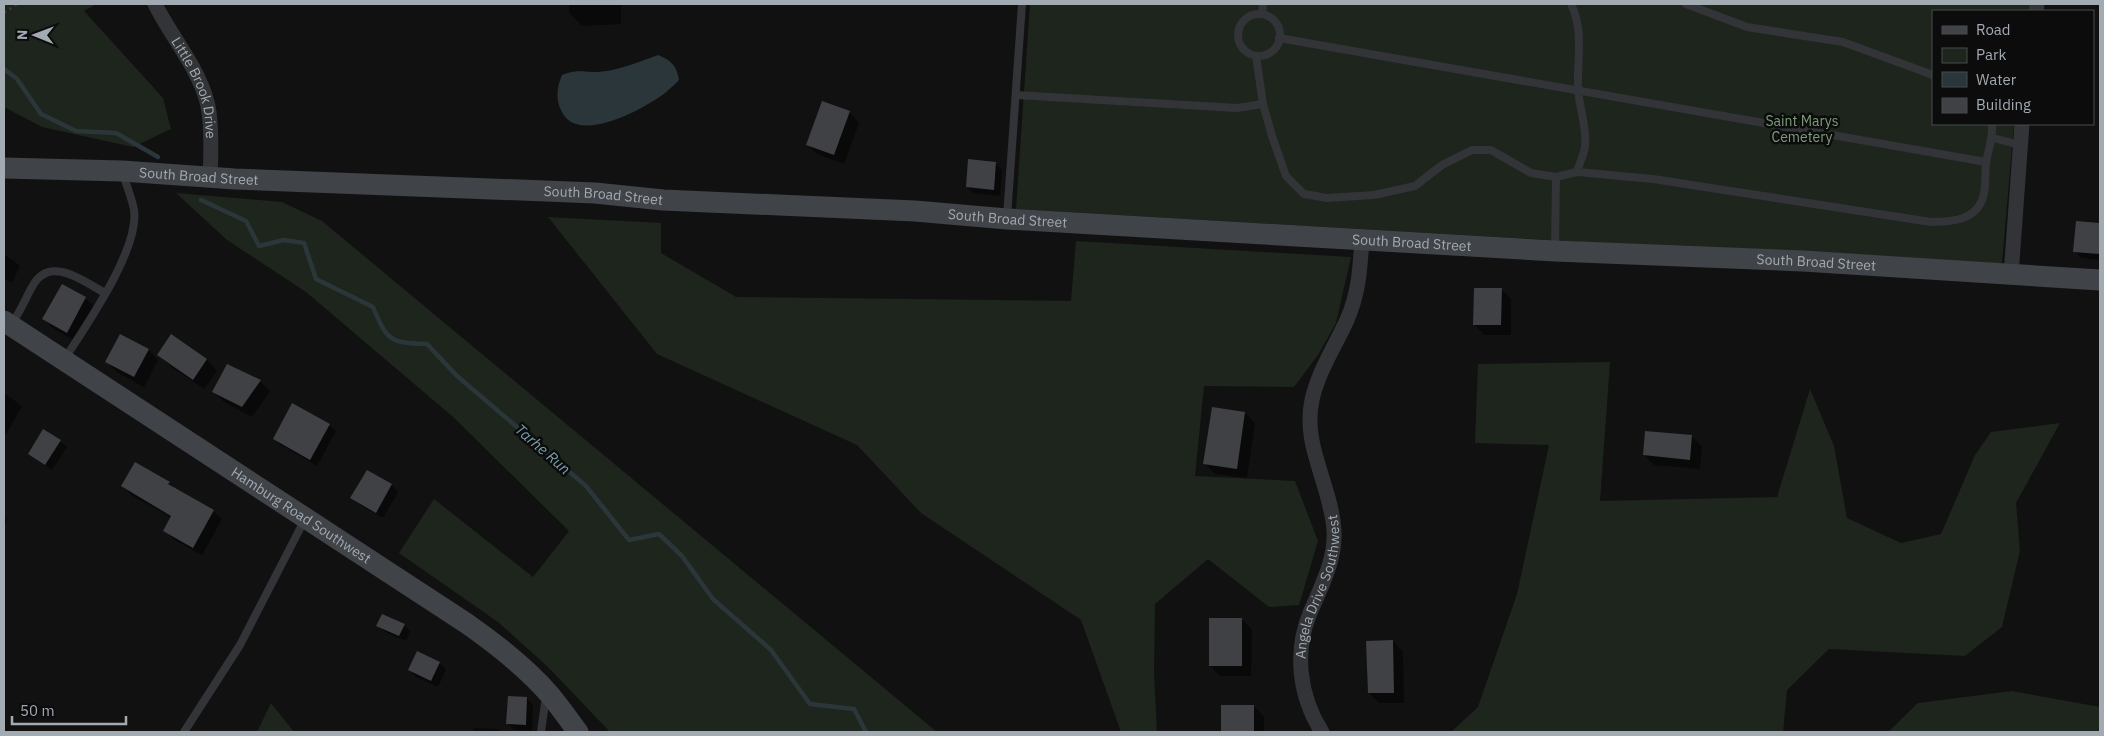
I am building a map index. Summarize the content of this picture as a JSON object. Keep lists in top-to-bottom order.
{
  "streets": {
    "street": [
      "Little Brook Drive",
      "South Broad Street",
      "Hamburg Road Southwest",
      "Angela Drive Southwest"
    ]
  },
  "crossings": [
    ["Little Brook Drive", "South Broad Street"],
    ["South Broad Street", "Angela Drive Southwest"]
  ],
  "water": ["Tarhe Run"],
  "parks": ["Saint Marys Cemetery"],
  "legend": [
    "Road",
    "Park",
    "Water",
    "Building"
  ],
  "scale_bar": "50 m",
  "north": "left"
}
